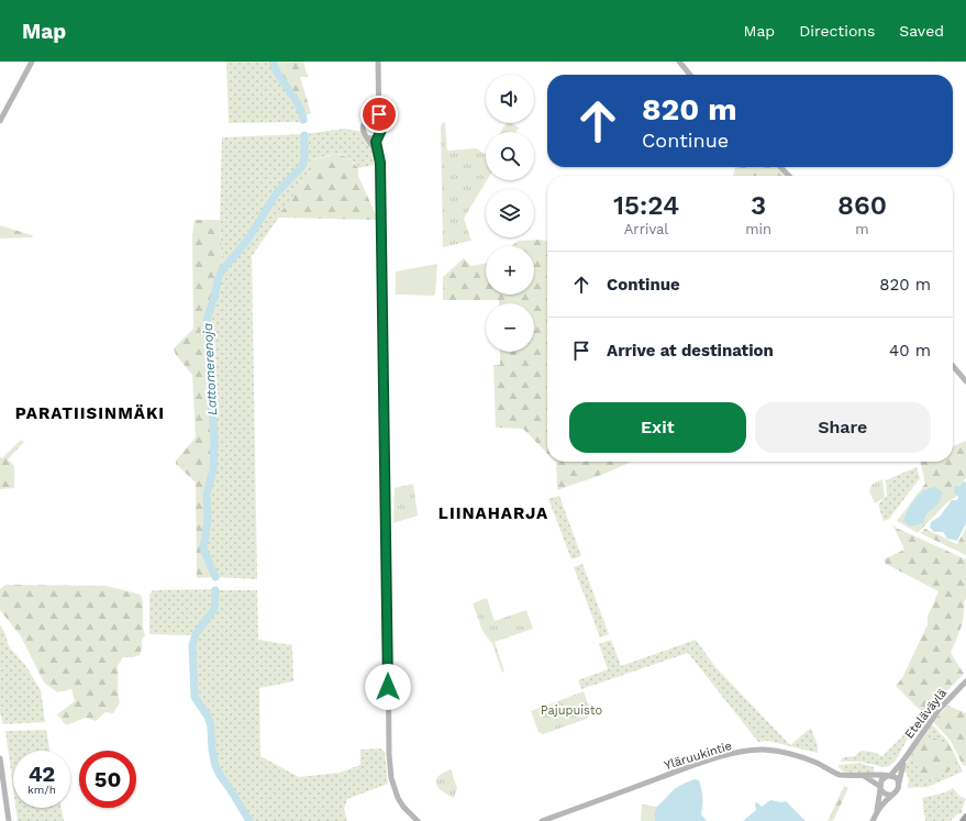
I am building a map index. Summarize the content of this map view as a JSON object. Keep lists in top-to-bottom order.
{
  "streets": {
    "main road": ["Eteläväylä", "Yläruukintie"]
  },
  "crossings": [
    ["Eteläväylä", "Yläruukintie"]
  ],
  "districts": ["PARATIISINMÄKI", "LIINAHARJA"],
  "water": ["Lattomerenoja"],
  "parks": ["Pajupuisto"],
  "page": {
    "header": "Map",
    "nav": ["Map", "Directions", "Saved"],
    "map_buttons": ["+", "−"],
    "turn": ["820 m", "Continue"],
    "eta": [
      "15:24",
      "Arrival",
      "3",
      "min",
      "860",
      "m"
    ],
    "list": [
      {
        "name": "Continue",
        "value": "820 m"
      },
      {
        "name": "Arrive at destination",
        "value": "40 m"
      }
    ],
    "buttons": ["Exit", "Share"],
    "speed": "42 km/h",
    "limit": "50"
  }
}
